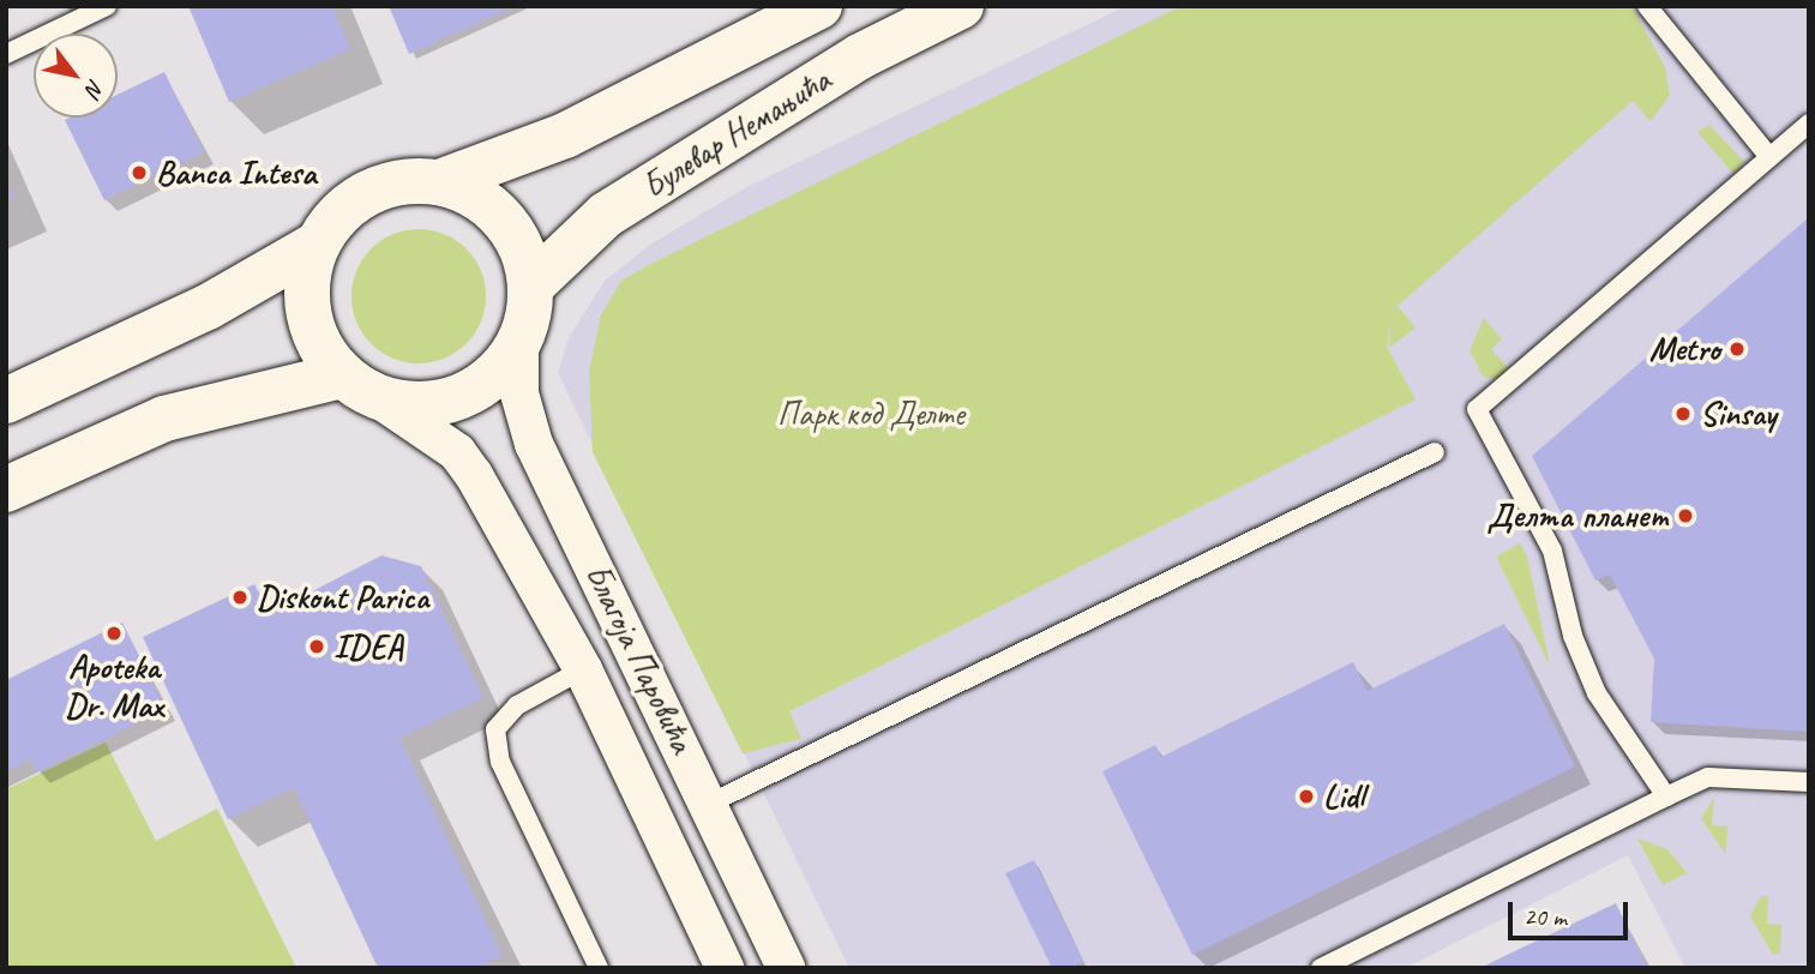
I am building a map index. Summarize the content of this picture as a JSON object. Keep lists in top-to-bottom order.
{
  "streets": {
    "street": ["Булевар Немањића", "Благоја Паровића"]
  },
  "crossings": [
    ["Булевар Немањића", "Благоја Паровића"]
  ],
  "parks": ["Парк код Делте"],
  "places": [
    "Banca Intesa",
    "Metro",
    "Sinsay",
    "Делта планет",
    "Diskont Parica",
    "Apoteka Dr. Max",
    "IDEA",
    "Lidl"
  ],
  "scale_bar": "20 m",
  "north": "bottom right"
}
